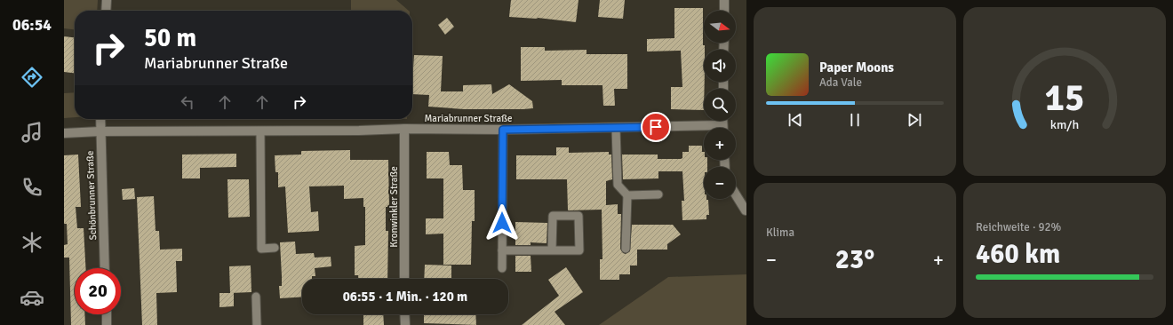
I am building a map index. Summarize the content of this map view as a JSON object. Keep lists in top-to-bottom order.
{
  "streets": {
    "street": ["Mariabrunner Straße", "Schönbrunner Straße", "Kronwinkler Straße"]
  },
  "crossings": [
    ["Mariabrunner Straße", "Schönbrunner Straße"],
    ["Mariabrunner Straße", "Kronwinkler Straße"]
  ],
  "north": "right",
  "page": {
    "tabs": "06:54",
    "map_buttons": ["+", "−"],
    "turn": ["50 m", "Mariabrunner Straße"],
    "song": ["Paper Moons", "Ada Vale"],
    "tile": [
      "Klima",
      ["Reichweite · 92%", "460 km"]
    ],
    "heat": ["−", "23°", "+"],
    "limit": "20",
    "trip": "06:55 · 1 Min. · 120 m",
    "gauge": ["15", "km/h"]
  }
}
